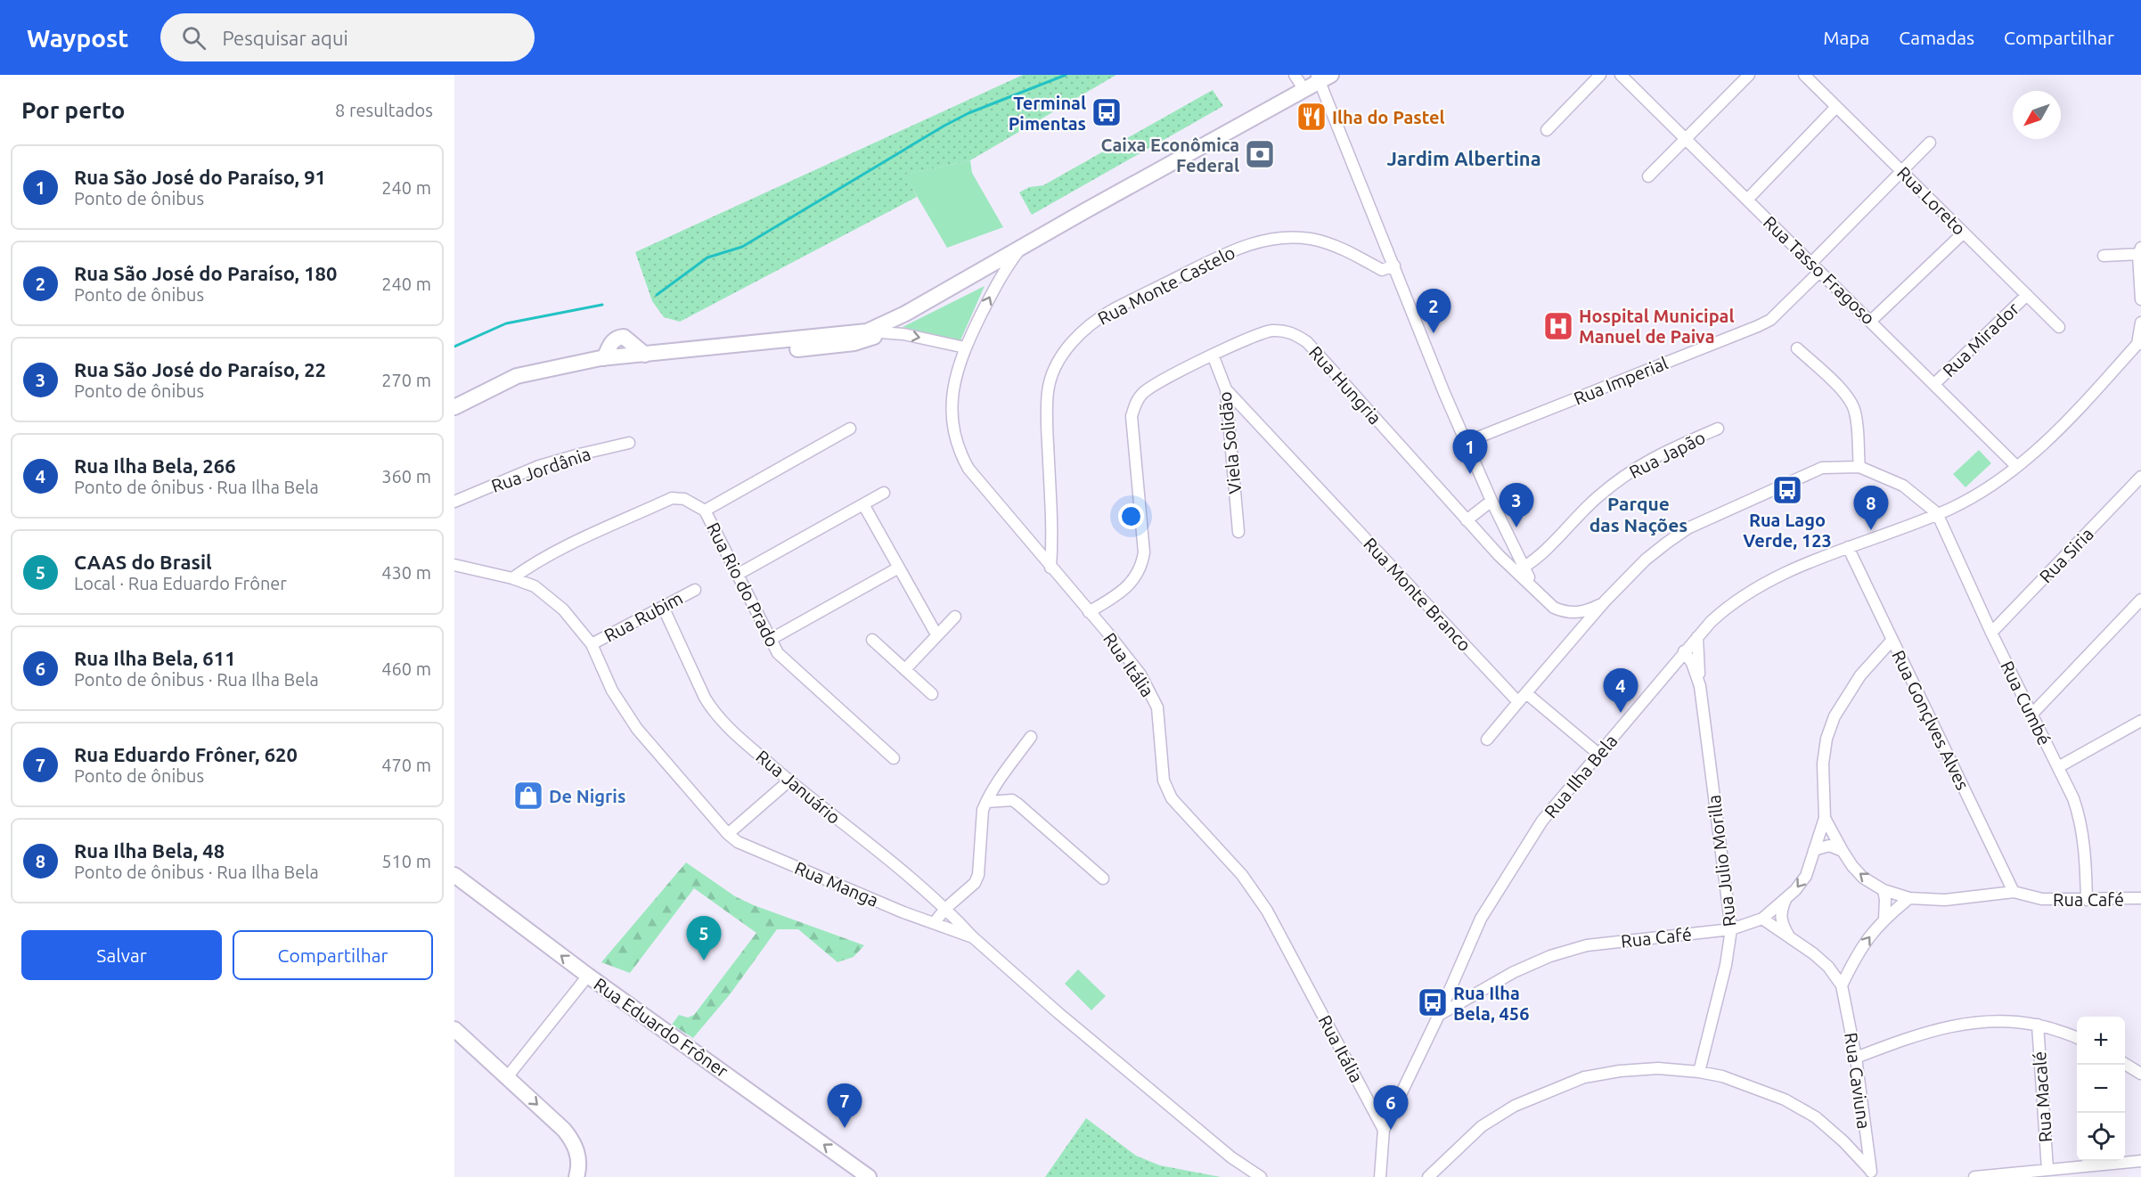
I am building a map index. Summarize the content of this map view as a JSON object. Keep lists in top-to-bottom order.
{
  "streets": {
    "main road": ["Rua Eduardo Frôner"],
    "street": [
      "Rua Loreto",
      "Rua Tasso Fragoso",
      "Rua Monte Castelo",
      "Rua Mirador",
      "Rua Imperial",
      "Rua Hungria",
      "Viela Solidão",
      "Rua Japão",
      "Rua Jordânia",
      "Rua Siria",
      "Rua Rio do Prado",
      "Rua Monte Branco",
      "Rua Rubim",
      "Rua Itália",
      "Rua Cumbé",
      "Rua Gonçlves Alves",
      "Rua Ilha Bela",
      "Rua Januário",
      "Rua Julio Morilla",
      "Rua Manga",
      "Rua Café",
      "Rua Caviuna",
      "Rua Macalé"
    ]
  },
  "crossings": [
    ["Rua Loreto", "Rua Mirador"],
    ["Rua Tasso Fragoso", "Rua Mirador"],
    ["Rua Tasso Fragoso", "Rua Imperial"],
    ["Rua Tasso Fragoso", "Rua Ilha Bela"],
    ["Rua Monte Castelo", "Rua Itália"],
    ["Rua Hungria", "Viela Solidão"],
    ["Rua Hungria", "Rua Itália"],
    ["Viela Solidão", "Rua Monte Branco"],
    ["Rua Siria", "Rua Cumbé"],
    ["Rua Rio do Prado", "Rua Manga"],
    ["Rua Rubim", "Rua Januário"],
    ["Rua Rubim", "Rua Manga"],
    ["Rua Itália", "Rua Ilha Bela"],
    ["Rua Cumbé", "Rua Ilha Bela"],
    ["Rua Cumbé", "Rua Café"],
    ["Rua Gonçlves Alves", "Rua Ilha Bela"],
    ["Rua Gonçlves Alves", "Rua Café"],
    ["Rua Ilha Bela", "Rua Julio Morilla"],
    ["Rua Ilha Bela", "Rua Café"],
    ["Rua Januário", "Rua Manga"],
    ["Rua Julio Morilla", "Rua Café"]
  ],
  "one_way": ["Rua Eduardo Frôner"],
  "districts": ["Jardim Albertina", "Parque das Nações"],
  "places": {
    "bus stop": ["Terminal Pimentas", "Rua Lago Verde, 123", "Rua Ilha Bela, 456"],
    "restaurant": ["Ilha do Pastel"],
    "bank": ["Caixa Econômica Federal"],
    "hospital": ["Hospital Municipal Manuel de Paiva"],
    "shop": ["De Nigris"]
  },
  "north": "bottom left",
  "page": {
    "header": "Waypost",
    "search": "Pesquisar aqui",
    "nav": ["Mapa", "Camadas", "Compartilhar"],
    "heading": ["Por perto", "8 resultados"],
    "list": [
      {
        "mark": "1",
        "name": "Rua São José do Paraíso, 91",
        "note": "Ponto de ônibus",
        "value": "240 m"
      },
      {
        "mark": "2",
        "name": "Rua São José do Paraíso, 180",
        "note": "Ponto de ônibus",
        "value": "240 m"
      },
      {
        "mark": "3",
        "name": "Rua São José do Paraíso, 22",
        "note": "Ponto de ônibus",
        "value": "270 m"
      },
      {
        "mark": "4",
        "name": "Rua Ilha Bela, 266",
        "note": "Ponto de ônibus · Rua Ilha Bela",
        "value": "360 m"
      },
      {
        "mark": "5",
        "name": "CAAS do Brasil",
        "note": "Local · Rua Eduardo Frôner",
        "value": "430 m"
      },
      {
        "mark": "6",
        "name": "Rua Ilha Bela, 611",
        "note": "Ponto de ônibus · Rua Ilha Bela",
        "value": "460 m"
      },
      {
        "mark": "7",
        "name": "Rua Eduardo Frôner, 620",
        "note": "Ponto de ônibus",
        "value": "470 m"
      },
      {
        "mark": "8",
        "name": "Rua Ilha Bela, 48",
        "note": "Ponto de ônibus · Rua Ilha Bela",
        "value": "510 m"
      }
    ],
    "pins": [
      "2",
      "1",
      "3",
      "8",
      "4",
      "5",
      "7",
      "6"
    ],
    "buttons": ["Salvar", "Compartilhar"],
    "map_buttons": ["+", "−"]
  }
}
